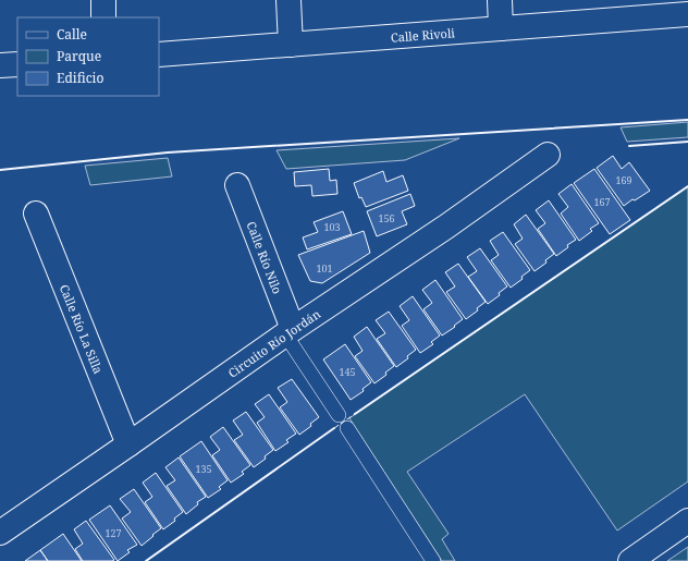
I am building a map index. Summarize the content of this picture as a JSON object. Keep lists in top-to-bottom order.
{
  "streets": {
    "street": [
      "Calle Rivoli",
      "Calle Río Nilo",
      "Calle Río La Silla",
      "Circuito Río Jordán"
    ]
  },
  "crossings": [
    ["Calle Río Nilo", "Circuito Río Jordán"],
    ["Calle Río La Silla", "Circuito Río Jordán"]
  ],
  "house_numbers": [
    "169",
    "167",
    "156",
    "103",
    "101",
    "145",
    "135",
    "127"
  ],
  "legend": ["Calle", "Parque", "Edificio"]
}
